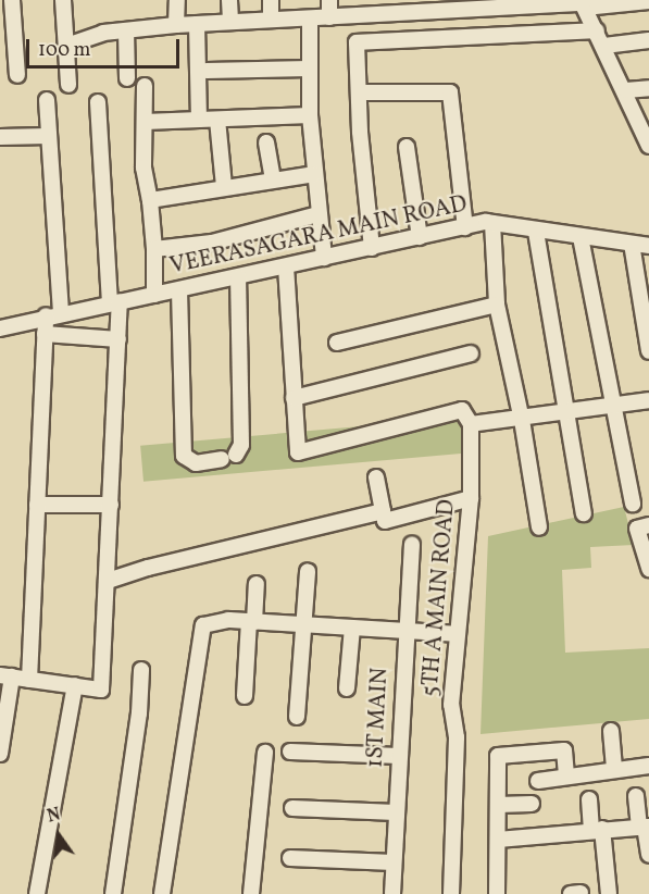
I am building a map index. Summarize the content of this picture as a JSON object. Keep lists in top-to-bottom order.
{
  "streets": {
    "street": ["VEERASAGARA MAIN ROAD", "5TH A MAIN ROAD", "1ST MAIN"]
  },
  "scale_bar": "100 m",
  "north": "top"
}
